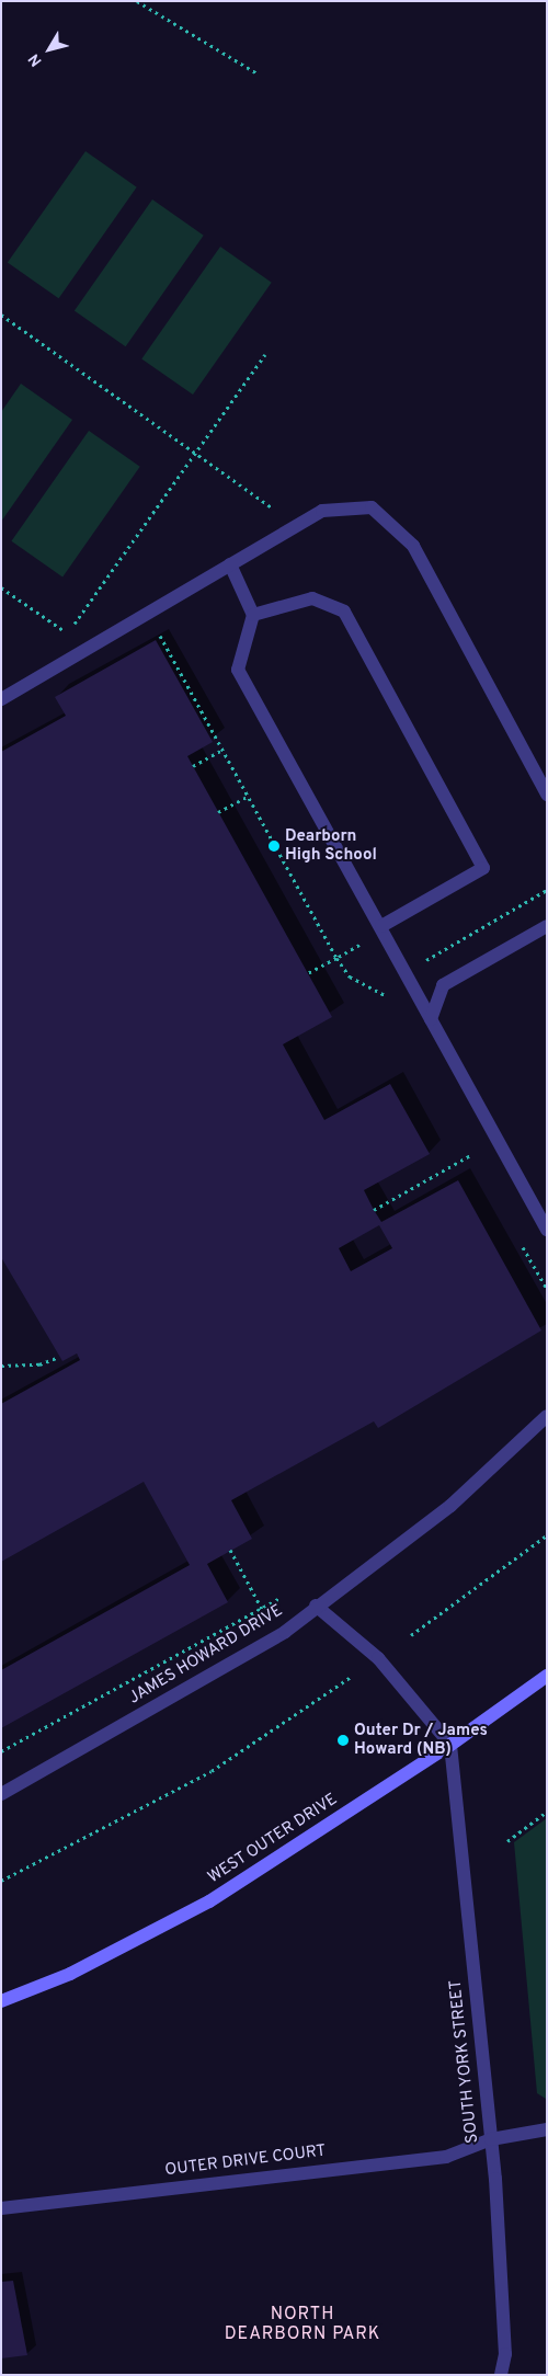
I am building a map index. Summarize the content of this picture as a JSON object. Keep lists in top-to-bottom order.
{
  "streets": {
    "main road": ["WEST OUTER DRIVE"],
    "street": ["JAMES HOWARD DRIVE", "SOUTH YORK STREET", "OUTER DRIVE COURT"]
  },
  "crossings": [
    ["WEST OUTER DRIVE", "SOUTH YORK STREET"],
    ["SOUTH YORK STREET", "OUTER DRIVE COURT"]
  ],
  "districts": ["NORTH DEARBORN PARK"],
  "places": ["Dearborn High School", "Outer Dr / James Howard (NB)"],
  "north": "bottom left"
}
